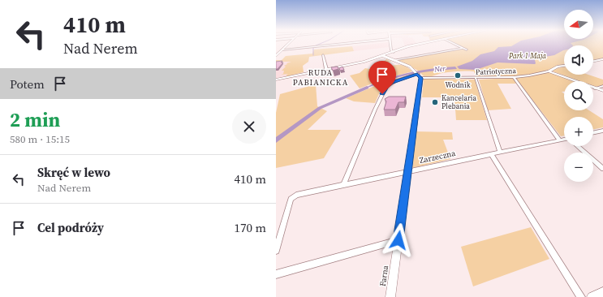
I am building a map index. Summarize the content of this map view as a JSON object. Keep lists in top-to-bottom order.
{
  "streets": {
    "street": ["Patriotyczna", "Zarzeczna", "Farna"]
  },
  "crossings": [
    ["Patriotyczna", "Zarzeczna"],
    ["Patriotyczna", "Farna"],
    ["Zarzeczna", "Farna"]
  ],
  "districts": ["RUDA PABIANICKA"],
  "water": ["Ner"],
  "parks": ["Park 1 Maja"],
  "places": ["Wodnik", "Kancelaria Plebania"],
  "north": "left",
  "page": {
    "turn": ["410 m", "Nad Nerem"],
    "map_buttons": ["+", "−"],
    "then": "Potem",
    "heading": ["2 min", "580 m · 15:15"],
    "list": [
      {
        "name": "Skręć w lewo",
        "note": "Nad Nerem",
        "value": "410 m"
      },
      {
        "name": "Cel podróży",
        "value": "170 m"
      }
    ]
  }
}
